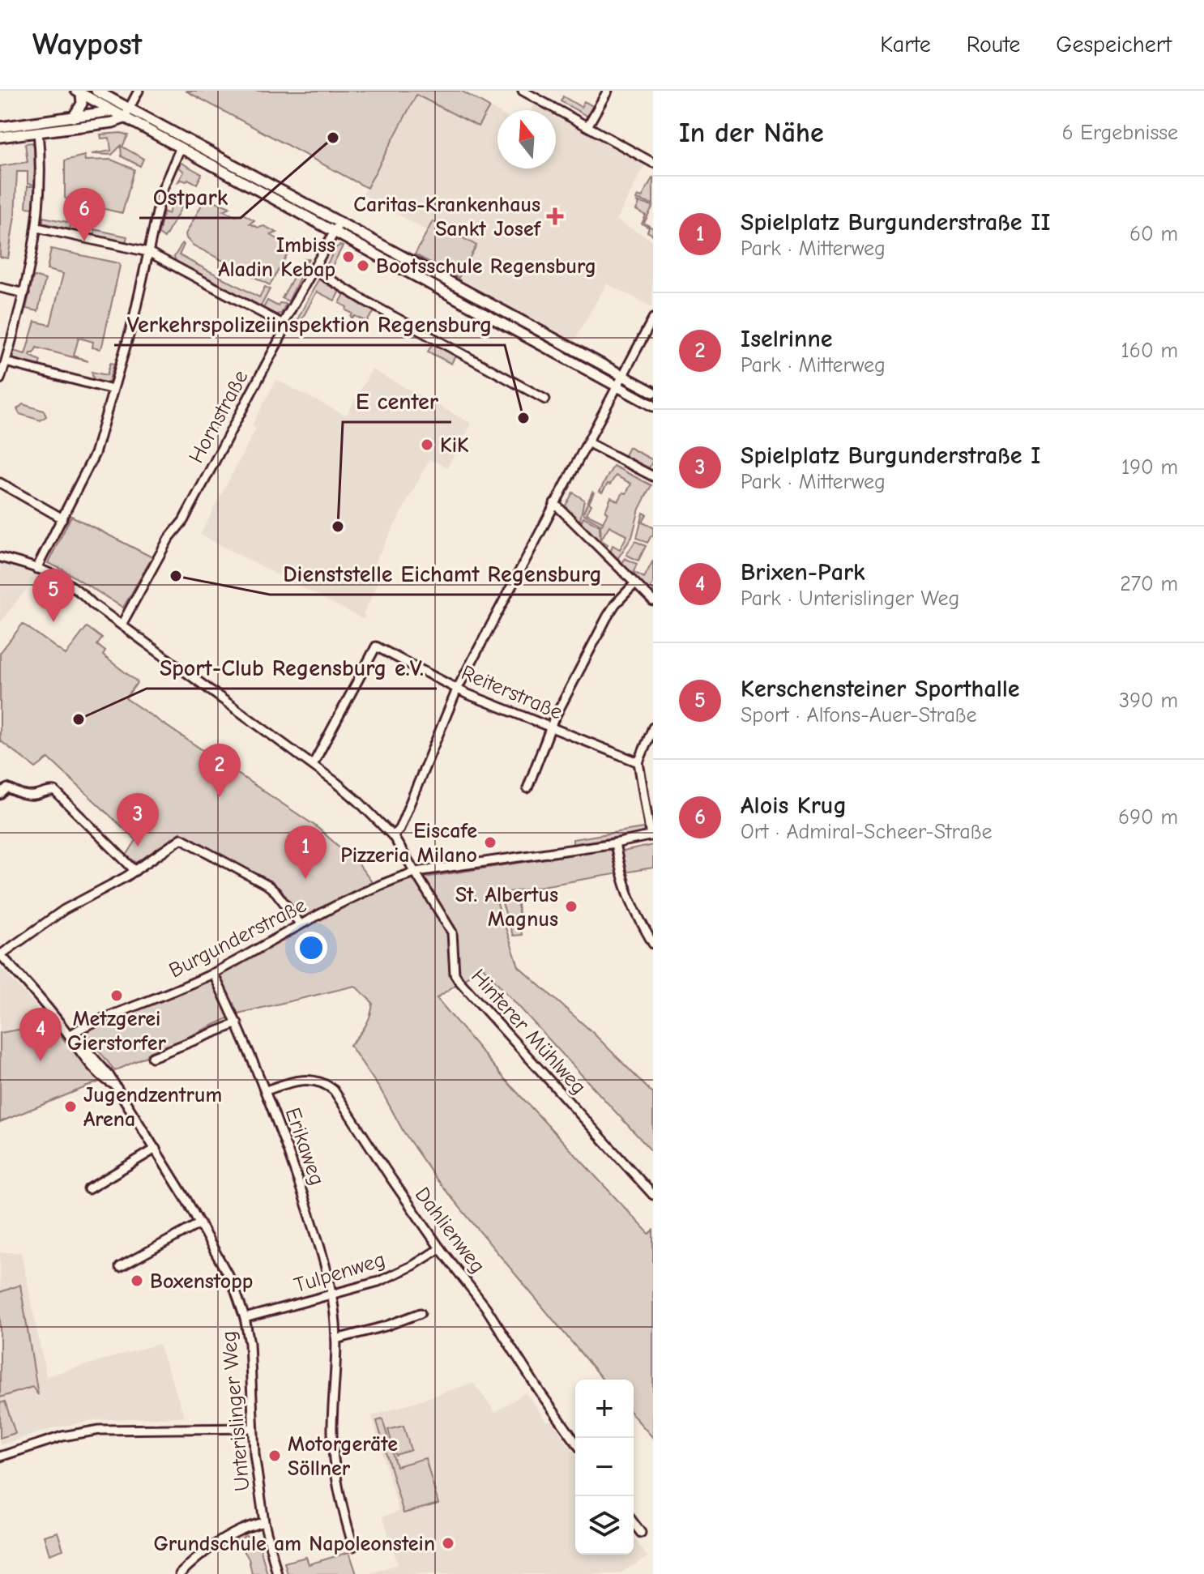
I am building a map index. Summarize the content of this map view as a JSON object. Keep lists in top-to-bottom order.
{
  "streets": {
    "street": [
      "Hornstraße",
      "Reiterstraße",
      "Burgunderstraße",
      "Hinterer Mühlweg",
      "Erikaweg",
      "Dahlienweg",
      "Tulpenweg",
      "Unterislinger Weg"
    ]
  },
  "crossings": [
    ["Hornstraße", "Hinterer Mühlweg"],
    ["Reiterstraße", "Hinterer Mühlweg"],
    ["Burgunderstraße", "Hinterer Mühlweg"],
    ["Burgunderstraße", "Erikaweg"],
    ["Burgunderstraße", "Unterislinger Weg"],
    ["Erikaweg", "Dahlienweg"],
    ["Erikaweg", "Tulpenweg"],
    ["Dahlienweg", "Tulpenweg"],
    ["Tulpenweg", "Unterislinger Weg"]
  ],
  "places": {
    "other": [
      "Ostpark",
      "Imbiss Aladin Kebap",
      "Bootsschule Regensburg",
      "Verkehrspolizeiinspektion Regensburg",
      "KiK",
      "E center",
      "Dienststelle Eichamt Regensburg",
      "Sport-Club Regensburg e.V.",
      "Eiscafe Pizzeria Milano",
      "St. Albertus Magnus",
      "Metzgerei Gierstorfer",
      "Jugendzentrum Arena",
      "Boxenstopp",
      "Motorgeräte Söllner",
      "Grundschule am Napoleonstein"
    ],
    "health": ["Caritas-Krankenhaus Sankt Josef"]
  },
  "north": "top",
  "page": {
    "header": "Waypost",
    "nav": ["Karte", "Route", "Gespeichert"],
    "heading": ["In der Nähe", "6 Ergebnisse"],
    "list": [
      {
        "mark": "1",
        "name": "Spielplatz Burgunderstraße II",
        "note": "Park · Mitterweg",
        "value": "60 m"
      },
      {
        "mark": "2",
        "name": "Iselrinne",
        "note": "Park · Mitterweg",
        "value": "160 m"
      },
      {
        "mark": "3",
        "name": "Spielplatz Burgunderstraße I",
        "note": "Park · Mitterweg",
        "value": "190 m"
      },
      {
        "mark": "4",
        "name": "Brixen-Park",
        "note": "Park · Unterislinger Weg",
        "value": "270 m"
      },
      {
        "mark": "5",
        "name": "Kerschensteiner Sporthalle",
        "note": "Sport · Alfons-Auer-Straße",
        "value": "390 m"
      },
      {
        "mark": "6",
        "name": "Alois Krug",
        "note": "Ort · Admiral-Scheer-Straße",
        "value": "690 m"
      }
    ],
    "pins": [
      "6",
      "5",
      "2",
      "3",
      "1",
      "4"
    ],
    "map_buttons": ["+", "−"]
  }
}
